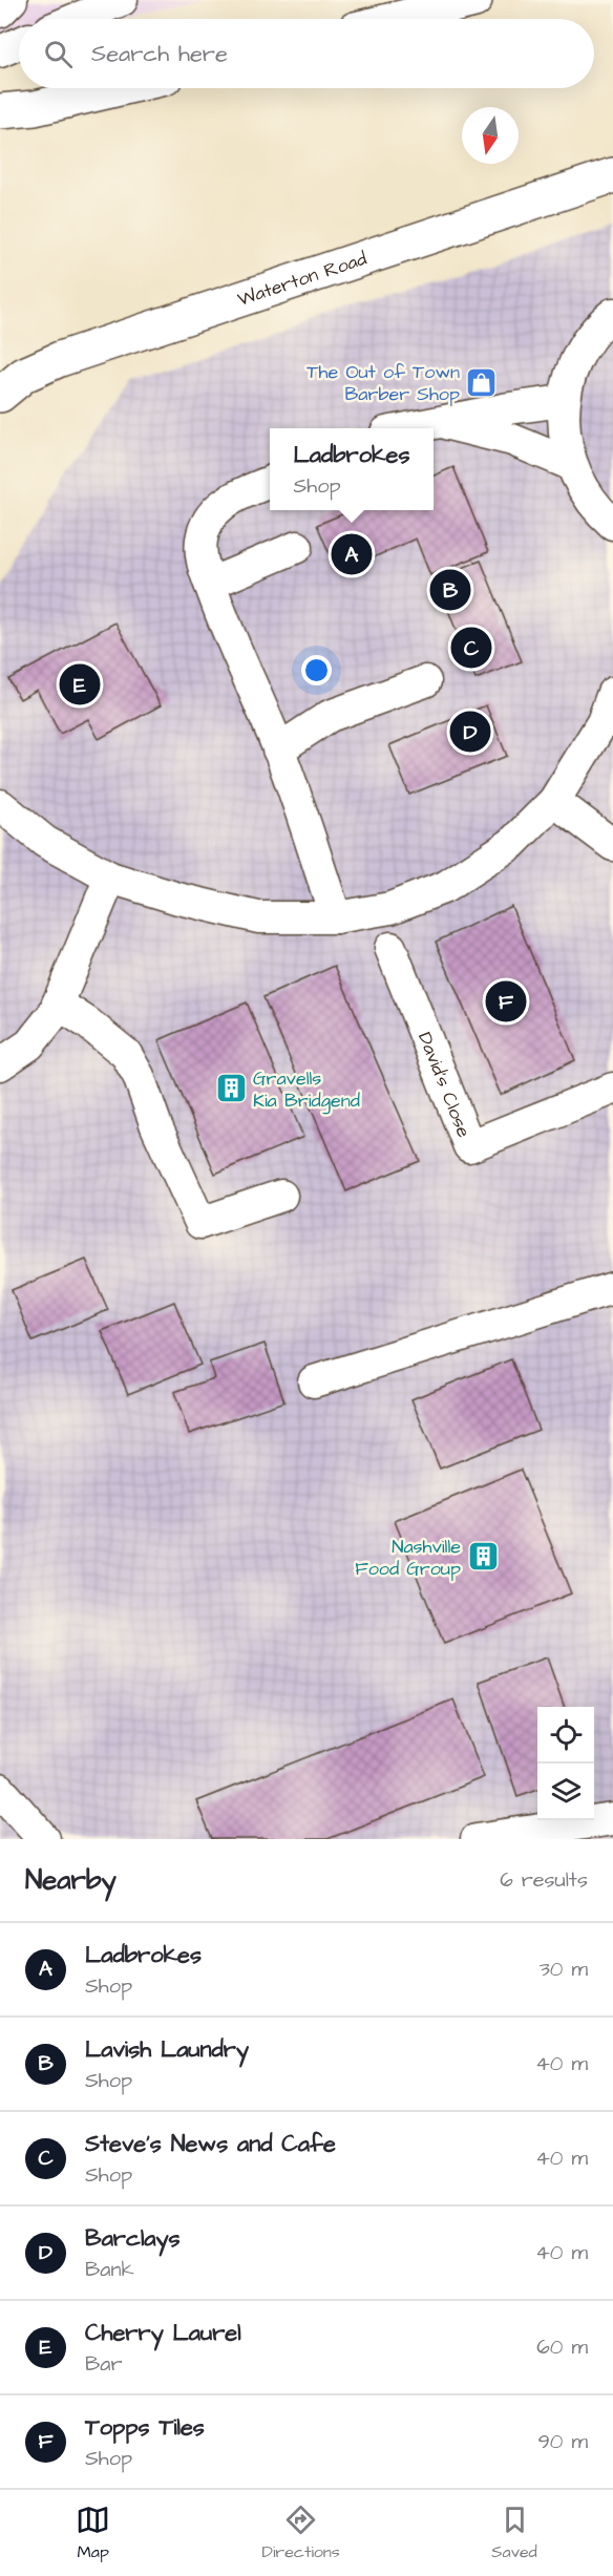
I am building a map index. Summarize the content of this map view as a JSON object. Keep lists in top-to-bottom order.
{
  "streets": {
    "main road": ["Waterton Road"],
    "street": ["David's Close"]
  },
  "places": {
    "shop": ["The Out of Town Barber Shop"],
    "building": ["Gravells Kia Bridgend", "Nashville Food Group"]
  },
  "north": "bottom",
  "page": {
    "search": "Search here",
    "popup": ["Ladbrokes", "Shop"],
    "pins": [
      "A",
      "B",
      "C",
      "E",
      "D",
      "F"
    ],
    "heading": ["Nearby", "6 results"],
    "list": [
      {
        "mark": "A",
        "name": "Ladbrokes",
        "note": "Shop",
        "value": "30 m"
      },
      {
        "mark": "B",
        "name": "Lavish Laundry",
        "note": "Shop",
        "value": "40 m"
      },
      {
        "mark": "C",
        "name": "Steve's News and Cafe",
        "note": "Shop",
        "value": "40 m"
      },
      {
        "mark": "D",
        "name": "Barclays",
        "note": "Bank",
        "value": "40 m"
      },
      {
        "mark": "E",
        "name": "Cherry Laurel",
        "note": "Bar",
        "value": "60 m"
      },
      {
        "mark": "F",
        "name": "Topps Tiles",
        "note": "Shop",
        "value": "90 m"
      }
    ],
    "nav": ["Map", "Directions", "Saved"]
  }
}
